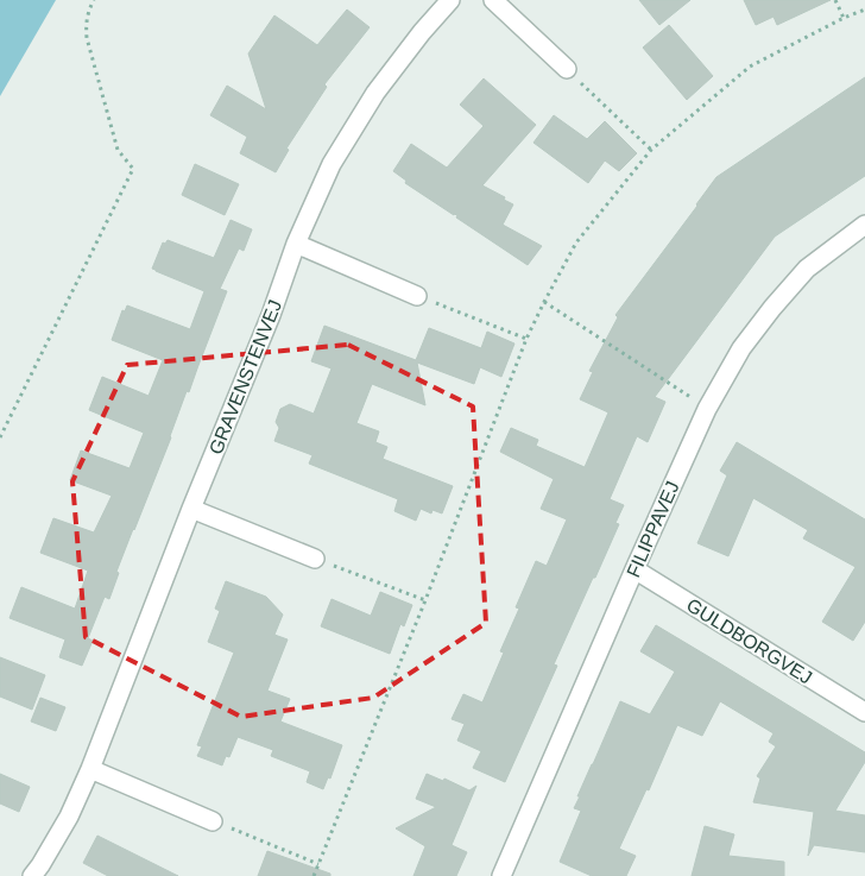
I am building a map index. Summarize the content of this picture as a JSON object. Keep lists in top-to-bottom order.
{
  "streets": {
    "street": ["GRAVENSTENVEJ", "FILIPPAVEJ", "GULDBORGVEJ"]
  },
  "crossings": [
    ["FILIPPAVEJ", "GULDBORGVEJ"]
  ]
}
